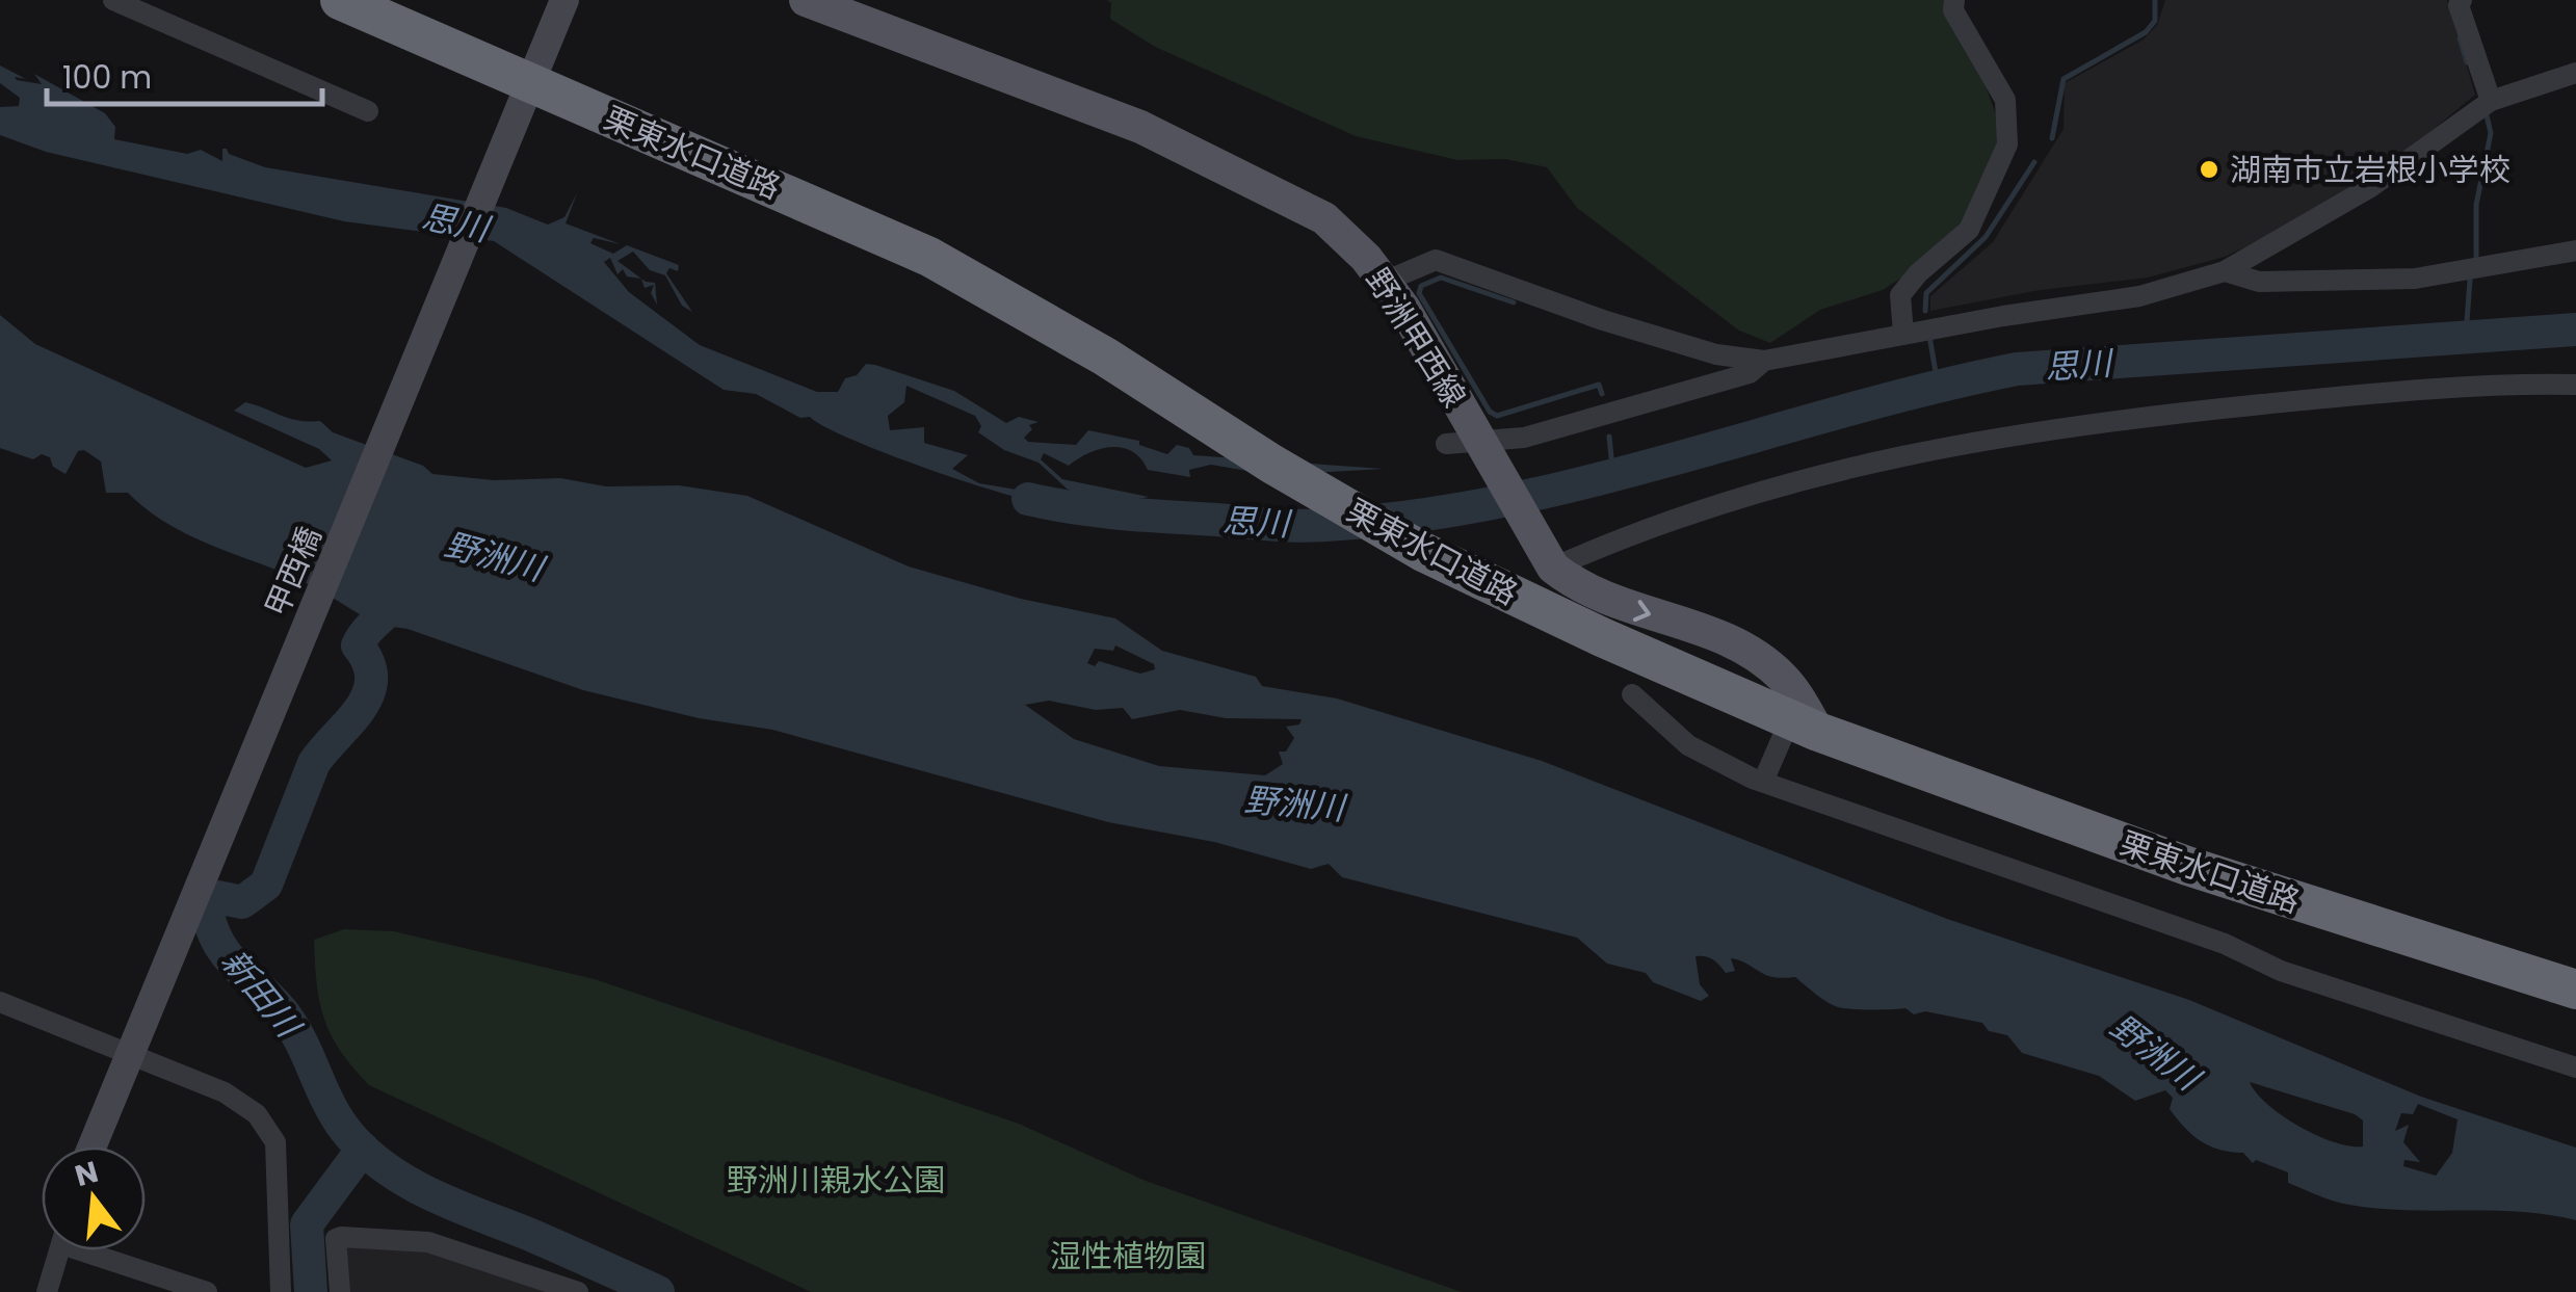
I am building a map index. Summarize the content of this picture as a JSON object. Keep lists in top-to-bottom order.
{
  "streets": {
    "highway": ["栗東水口道路"],
    "main road": ["野洲甲西線"],
    "street": ["甲西橋"]
  },
  "crossings": [
    ["栗東水口道路", "野洲甲西線"],
    ["栗東水口道路", "甲西橋"]
  ],
  "water": ["思川", "野洲川", "新田川"],
  "parks": ["野洲川親水公園", "湿性植物園"],
  "places": ["湖南市立岩根小学校"],
  "scale_bar": "100 m",
  "north": "top"
}
